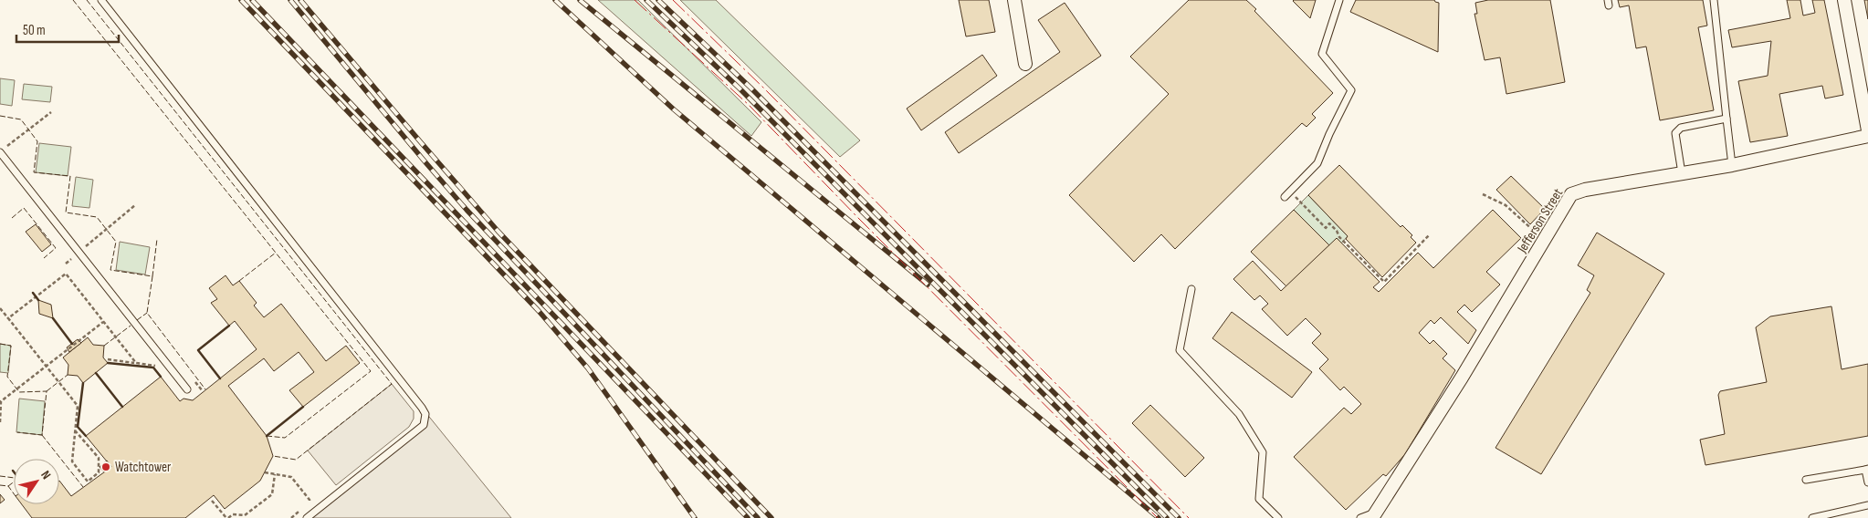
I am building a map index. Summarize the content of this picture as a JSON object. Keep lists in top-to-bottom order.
{
  "streets": {
    "street": ["Jefferson Street"]
  },
  "places": ["Watchtower"],
  "scale_bar": "50 m",
  "north": "top right"
}
